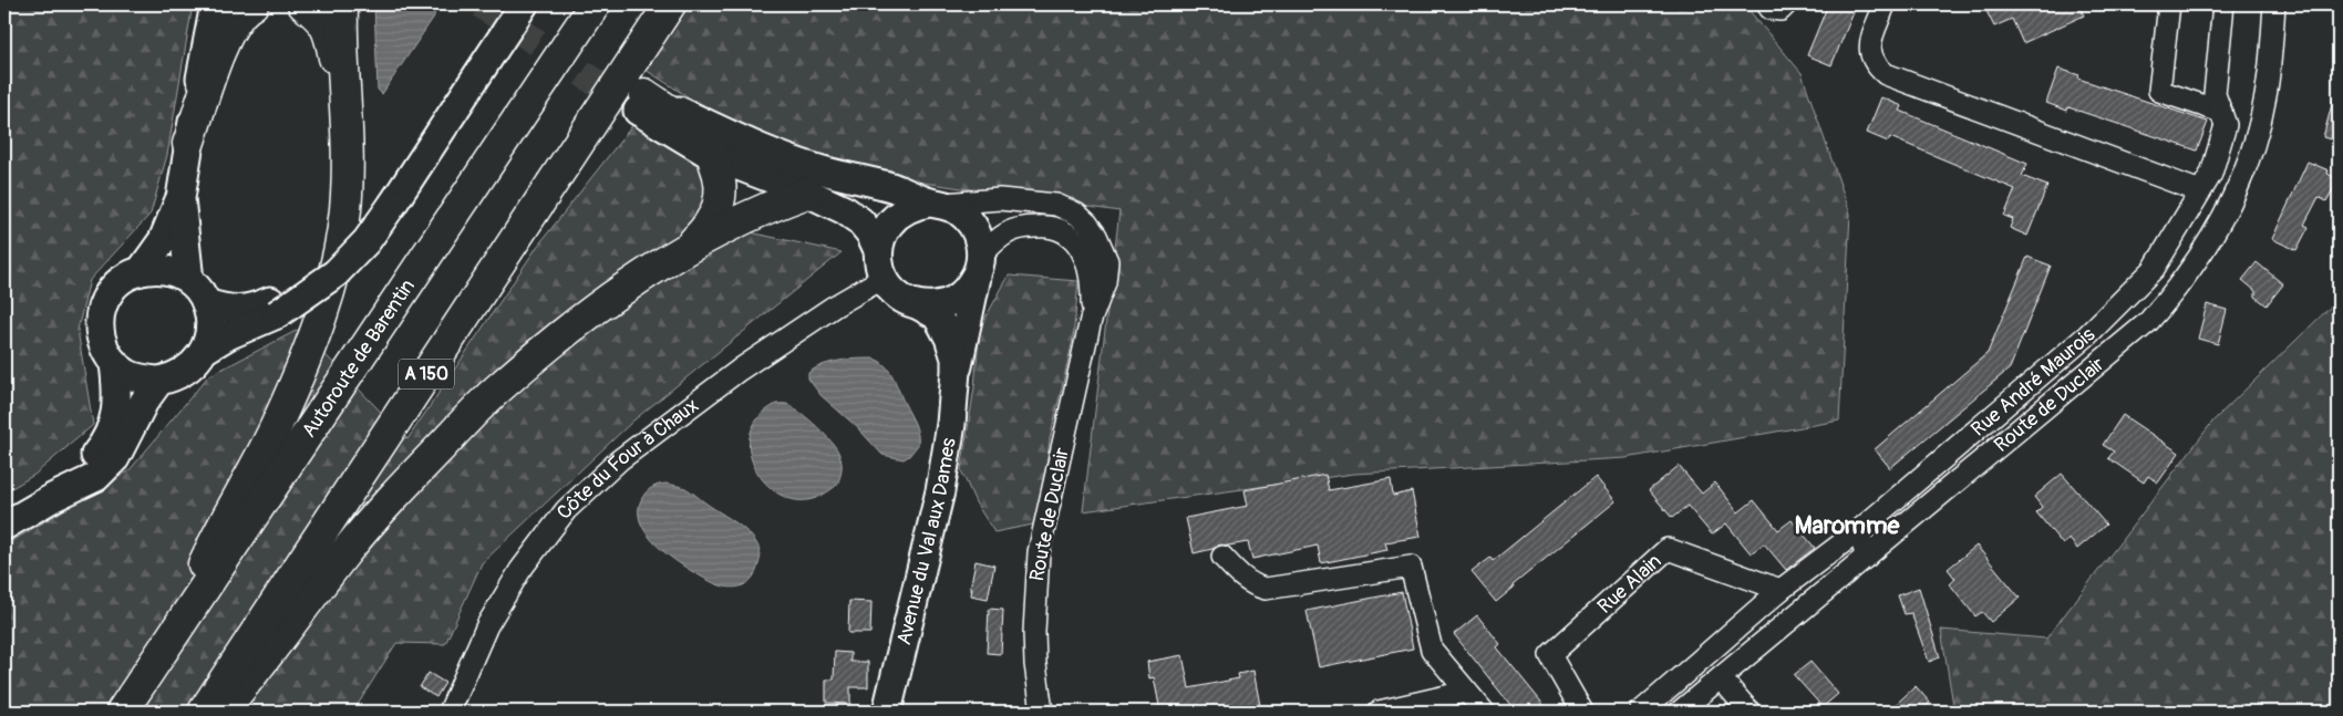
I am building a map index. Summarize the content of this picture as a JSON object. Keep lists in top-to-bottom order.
{
  "streets": {
    "highway": ["Autoroute de Barentin", "A 150"],
    "main road": ["Avenue du Val aux Dames"],
    "street": [
      "Rue André Maurois",
      "Route de Duclair",
      "Côte du Four à Chaux",
      "Rue Alain"
    ]
  },
  "crossings": [
    ["Route de Duclair", "Côte du Four à Chaux"],
    ["Route de Duclair", "Avenue du Val aux Dames"],
    ["Côte du Four à Chaux", "Avenue du Val aux Dames"]
  ],
  "districts": ["Maromme"]
}
